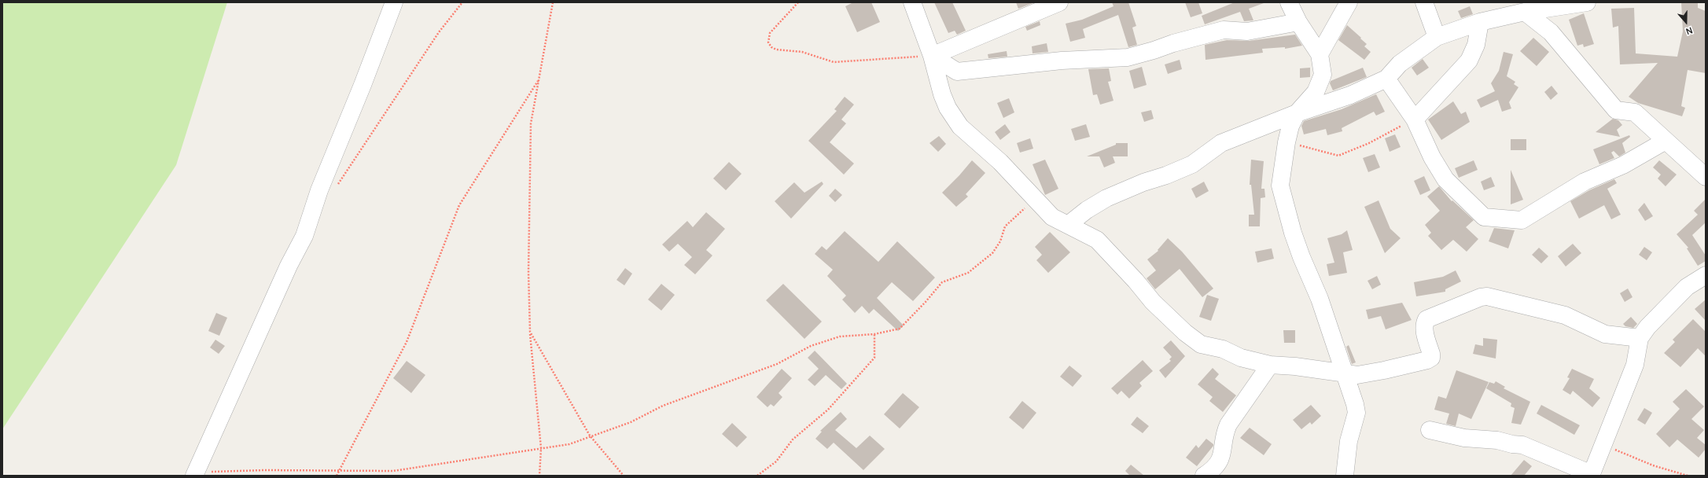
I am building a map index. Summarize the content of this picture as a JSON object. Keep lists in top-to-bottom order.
{
  "north": "bottom"
}
